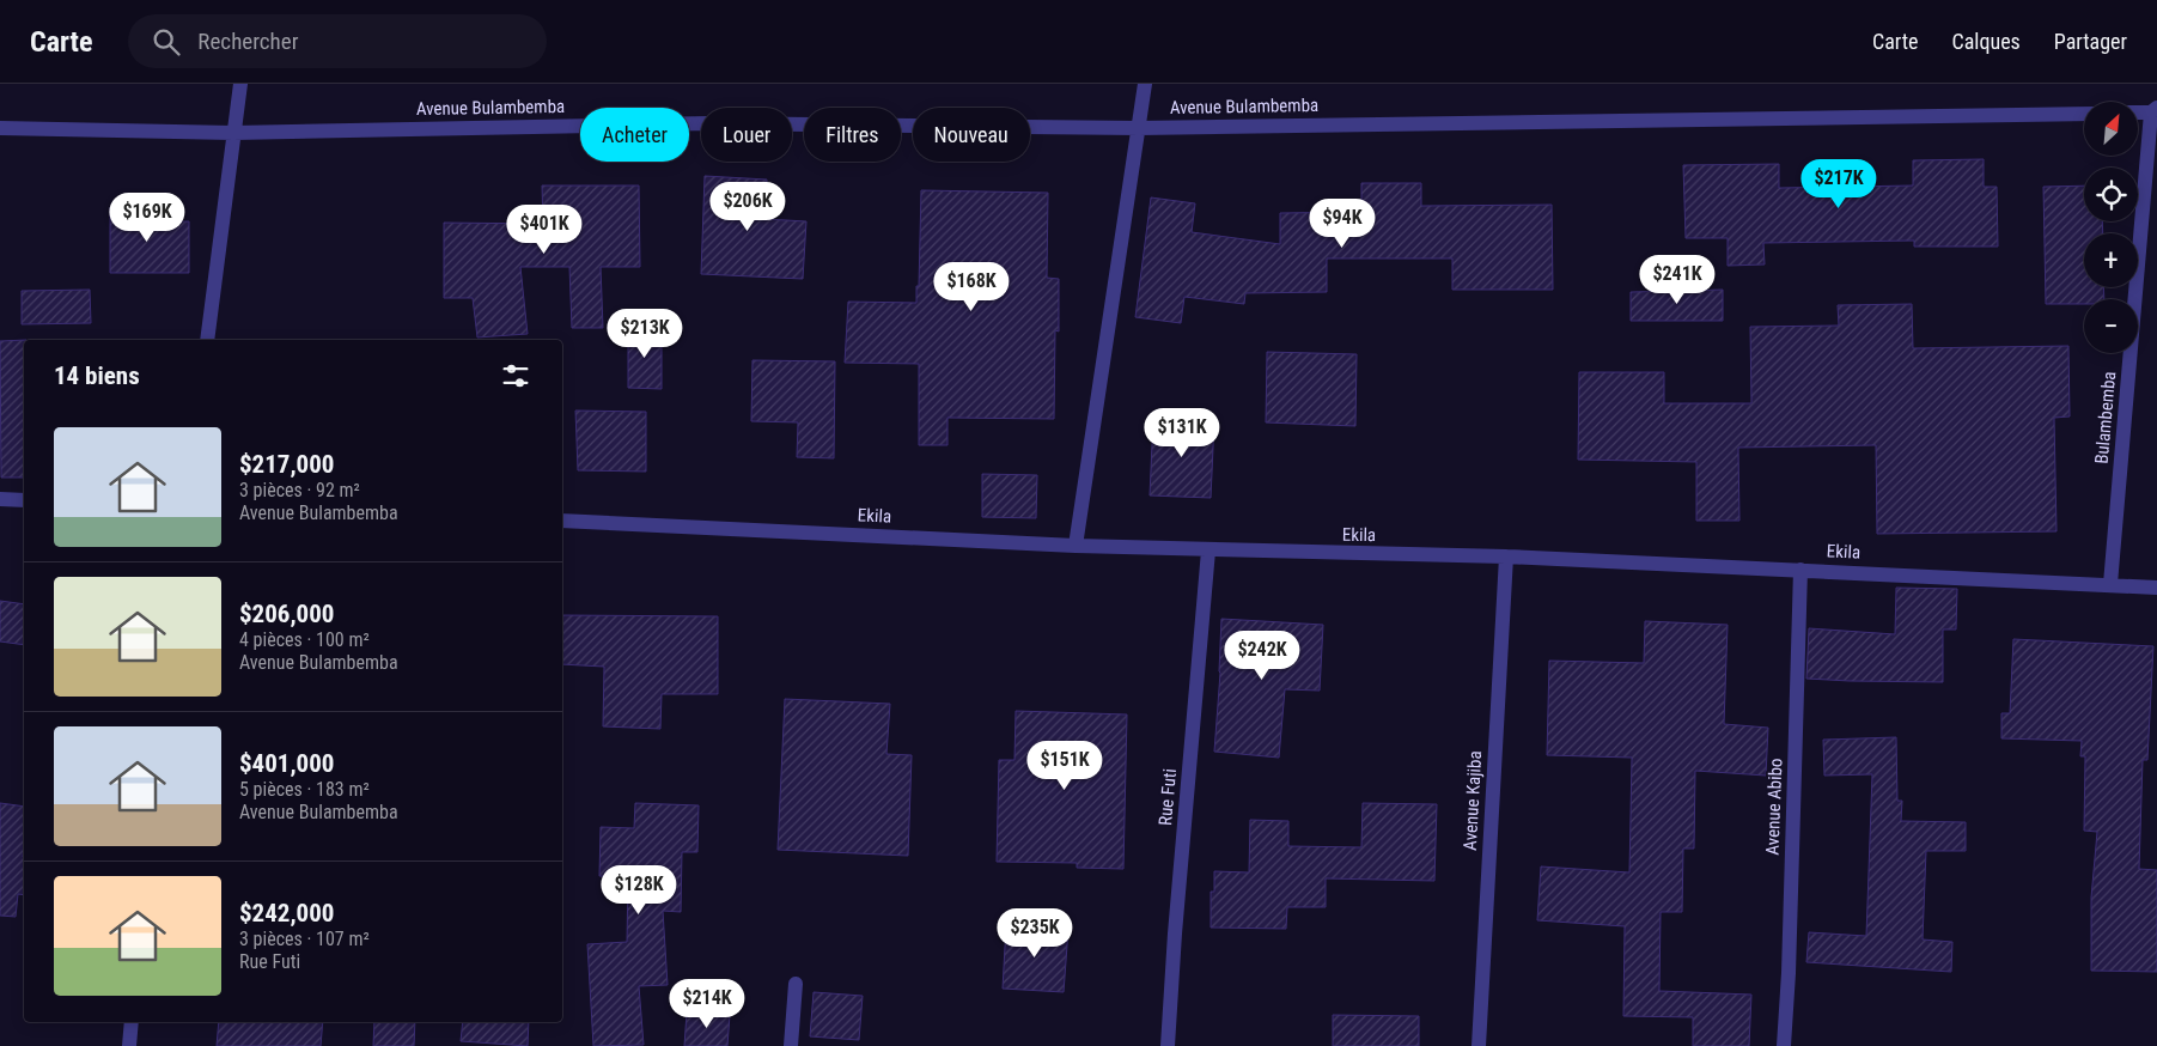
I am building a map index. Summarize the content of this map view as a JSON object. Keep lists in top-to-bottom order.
{
  "streets": {
    "street": [
      "Avenue Bulambemba",
      "Bulambemba",
      "Ekila",
      "Rue Futi",
      "Avenue Kajiba",
      "Avenue Abibo"
    ]
  },
  "crossings": [
    ["Bulambemba", "Ekila"],
    ["Ekila", "Rue Futi"],
    ["Ekila", "Avenue Kajiba"],
    ["Ekila", "Avenue Abibo"]
  ],
  "north": "top right",
  "page": {
    "header": "Carte",
    "search": "Rechercher",
    "nav": ["Carte", "Calques", "Partager"],
    "map_buttons": ["+", "−"],
    "chip": [
      "Acheter",
      "Louer",
      "Filtres",
      "Nouveau"
    ],
    "price": [
      "$217K",
      "$206K",
      "$169K",
      "$94K",
      "$401K",
      "$241K",
      "$168K",
      "$213K",
      "$131K",
      "$242K",
      "$151K",
      "$128K",
      "$235K",
      "$214K"
    ],
    "heading": "14 biens",
    "list": [
      {
        "name": "$217,000",
        "note": "3 pièces · 92 m² · Avenue Bulambemba"
      },
      {
        "name": "$206,000",
        "note": "4 pièces · 100 m² · Avenue Bulambemba"
      },
      {
        "name": "$401,000",
        "note": "5 pièces · 183 m² · Avenue Bulambemba"
      },
      {
        "name": "$242,000",
        "note": "3 pièces · 107 m² · Rue Futi"
      }
    ]
  }
}
